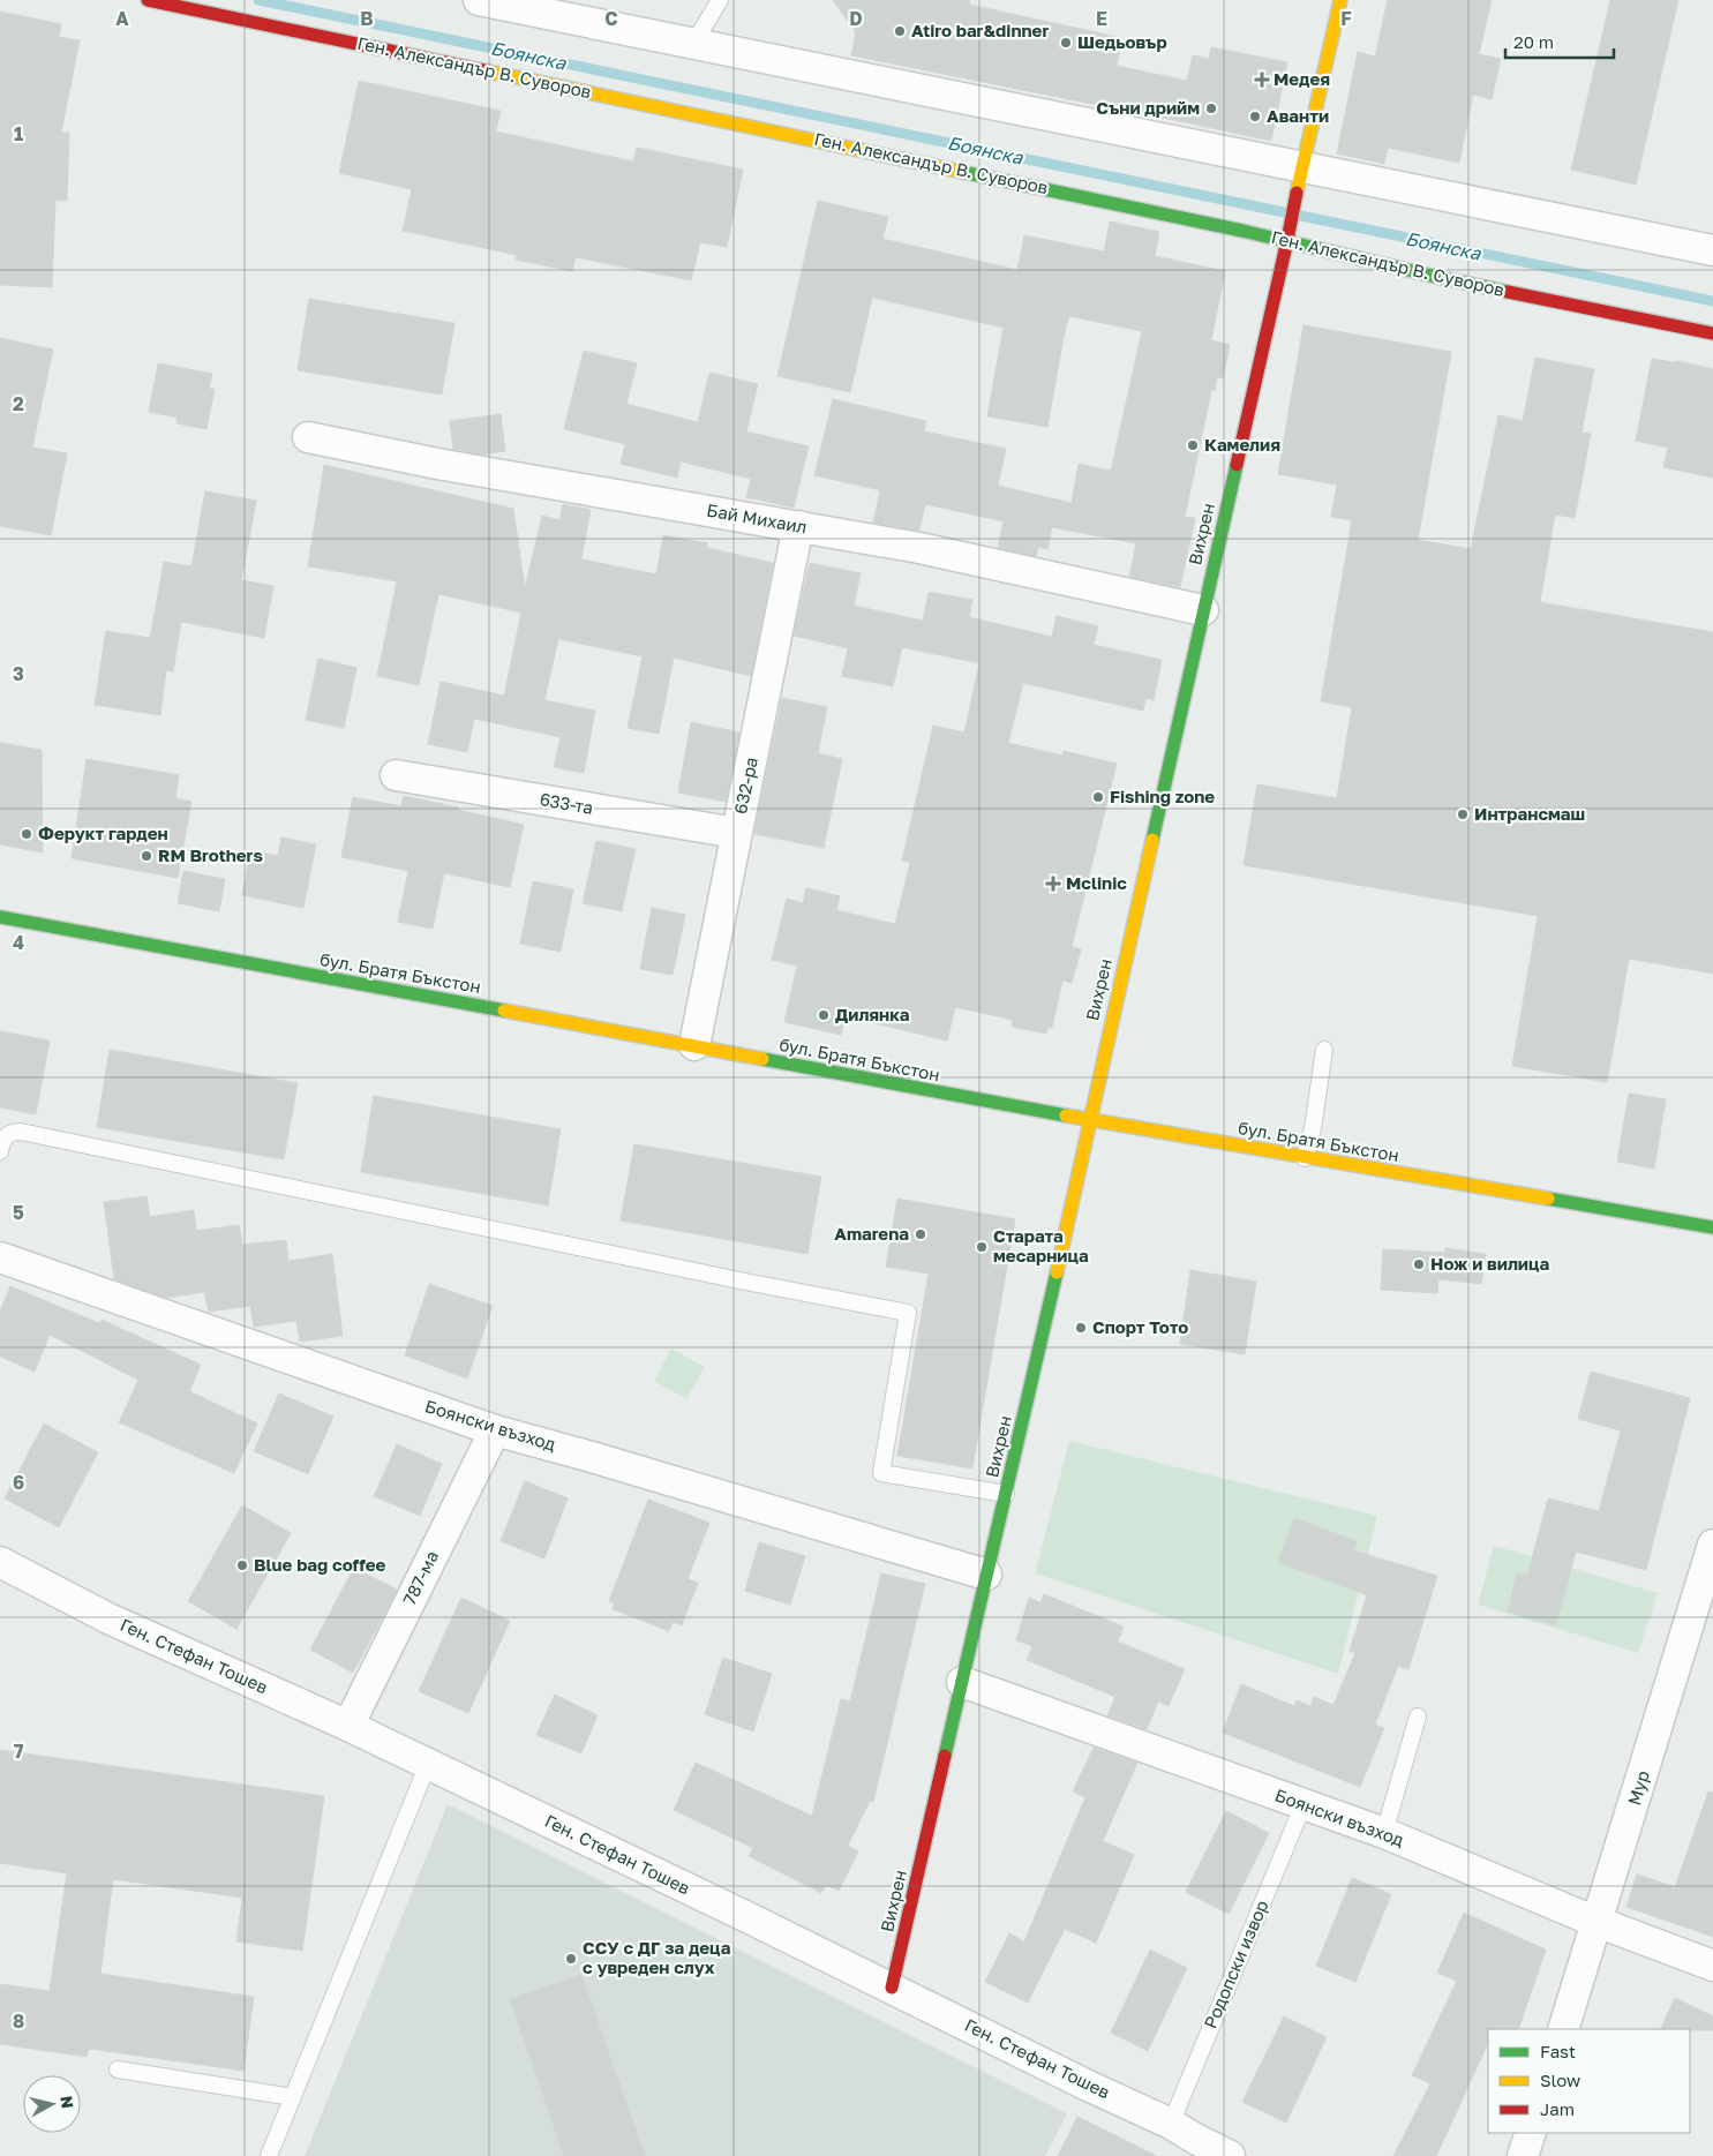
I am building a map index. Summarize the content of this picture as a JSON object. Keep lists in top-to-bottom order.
{
  "streets": {
    "street": [
      "Ген. Александър В. Суворов",
      "Бай Михаил",
      "Вихрен",
      "632-ра",
      "633-та",
      "бул. Братя Бъкстон",
      "Боянски възход",
      "787-ма",
      "Ген. Стефан Тошев",
      "Мур"
    ],
    "lane": ["Родопски извор"]
  },
  "crossings": [
    ["Ген. Александър В. Суворов", "Вихрен"],
    ["Бай Михаил", "Вихрен"],
    ["Бай Михаил", "632-ра"],
    ["Вихрен", "бул. Братя Бъкстон"],
    ["Вихрен", "Боянски възход"],
    ["Вихрен", "Ген. Стефан Тошев"],
    ["632-ра", "633-та"],
    ["632-ра", "бул. Братя Бъкстон"],
    ["Боянски възход", "787-ма"],
    ["Боянски възход", "Мур"],
    ["Боянски възход", "Родопски извор"],
    ["787-ма", "Ген. Стефан Тошев"],
    ["Ген. Стефан Тошев", "Родопски извор"]
  ],
  "water": ["Боянска"],
  "places": {
    "other": [
      "Atiro bar&dinner",
      "Шедьовър",
      "Съни дрийм",
      "Аванти",
      "Камелия",
      "Fishing zone",
      "Интрансмаш",
      "Ферукт гарден",
      "RM Brothers",
      "Дилянка",
      "Amarena",
      "Старата месарница",
      "Нож и вилица",
      "Спорт Тото",
      "Blue bag coffee",
      "ССУ с ДГ за деца с увреден слух"
    ],
    "health": ["Медея", "Mclinic"]
  },
  "legend": ["Fast", "Slow", "Jam"],
  "scale_bar": "20 m",
  "north": "right",
  "grid": {
    "columns": [
      "A",
      "B",
      "C",
      "D",
      "E",
      "F"
    ],
    "rows": [
      "1",
      "2",
      "3",
      "4",
      "5",
      "6",
      "7",
      "8"
    ]
  }
}
